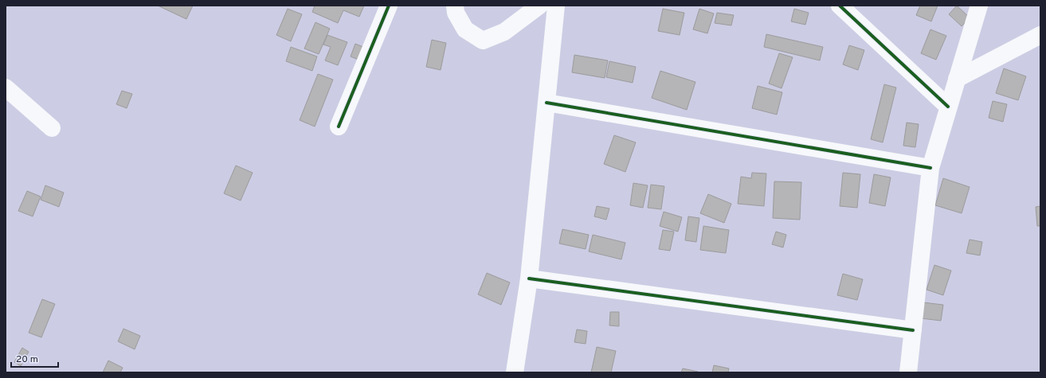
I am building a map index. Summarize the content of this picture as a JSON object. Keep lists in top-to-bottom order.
{
  "scale_bar": "20 m"
}
